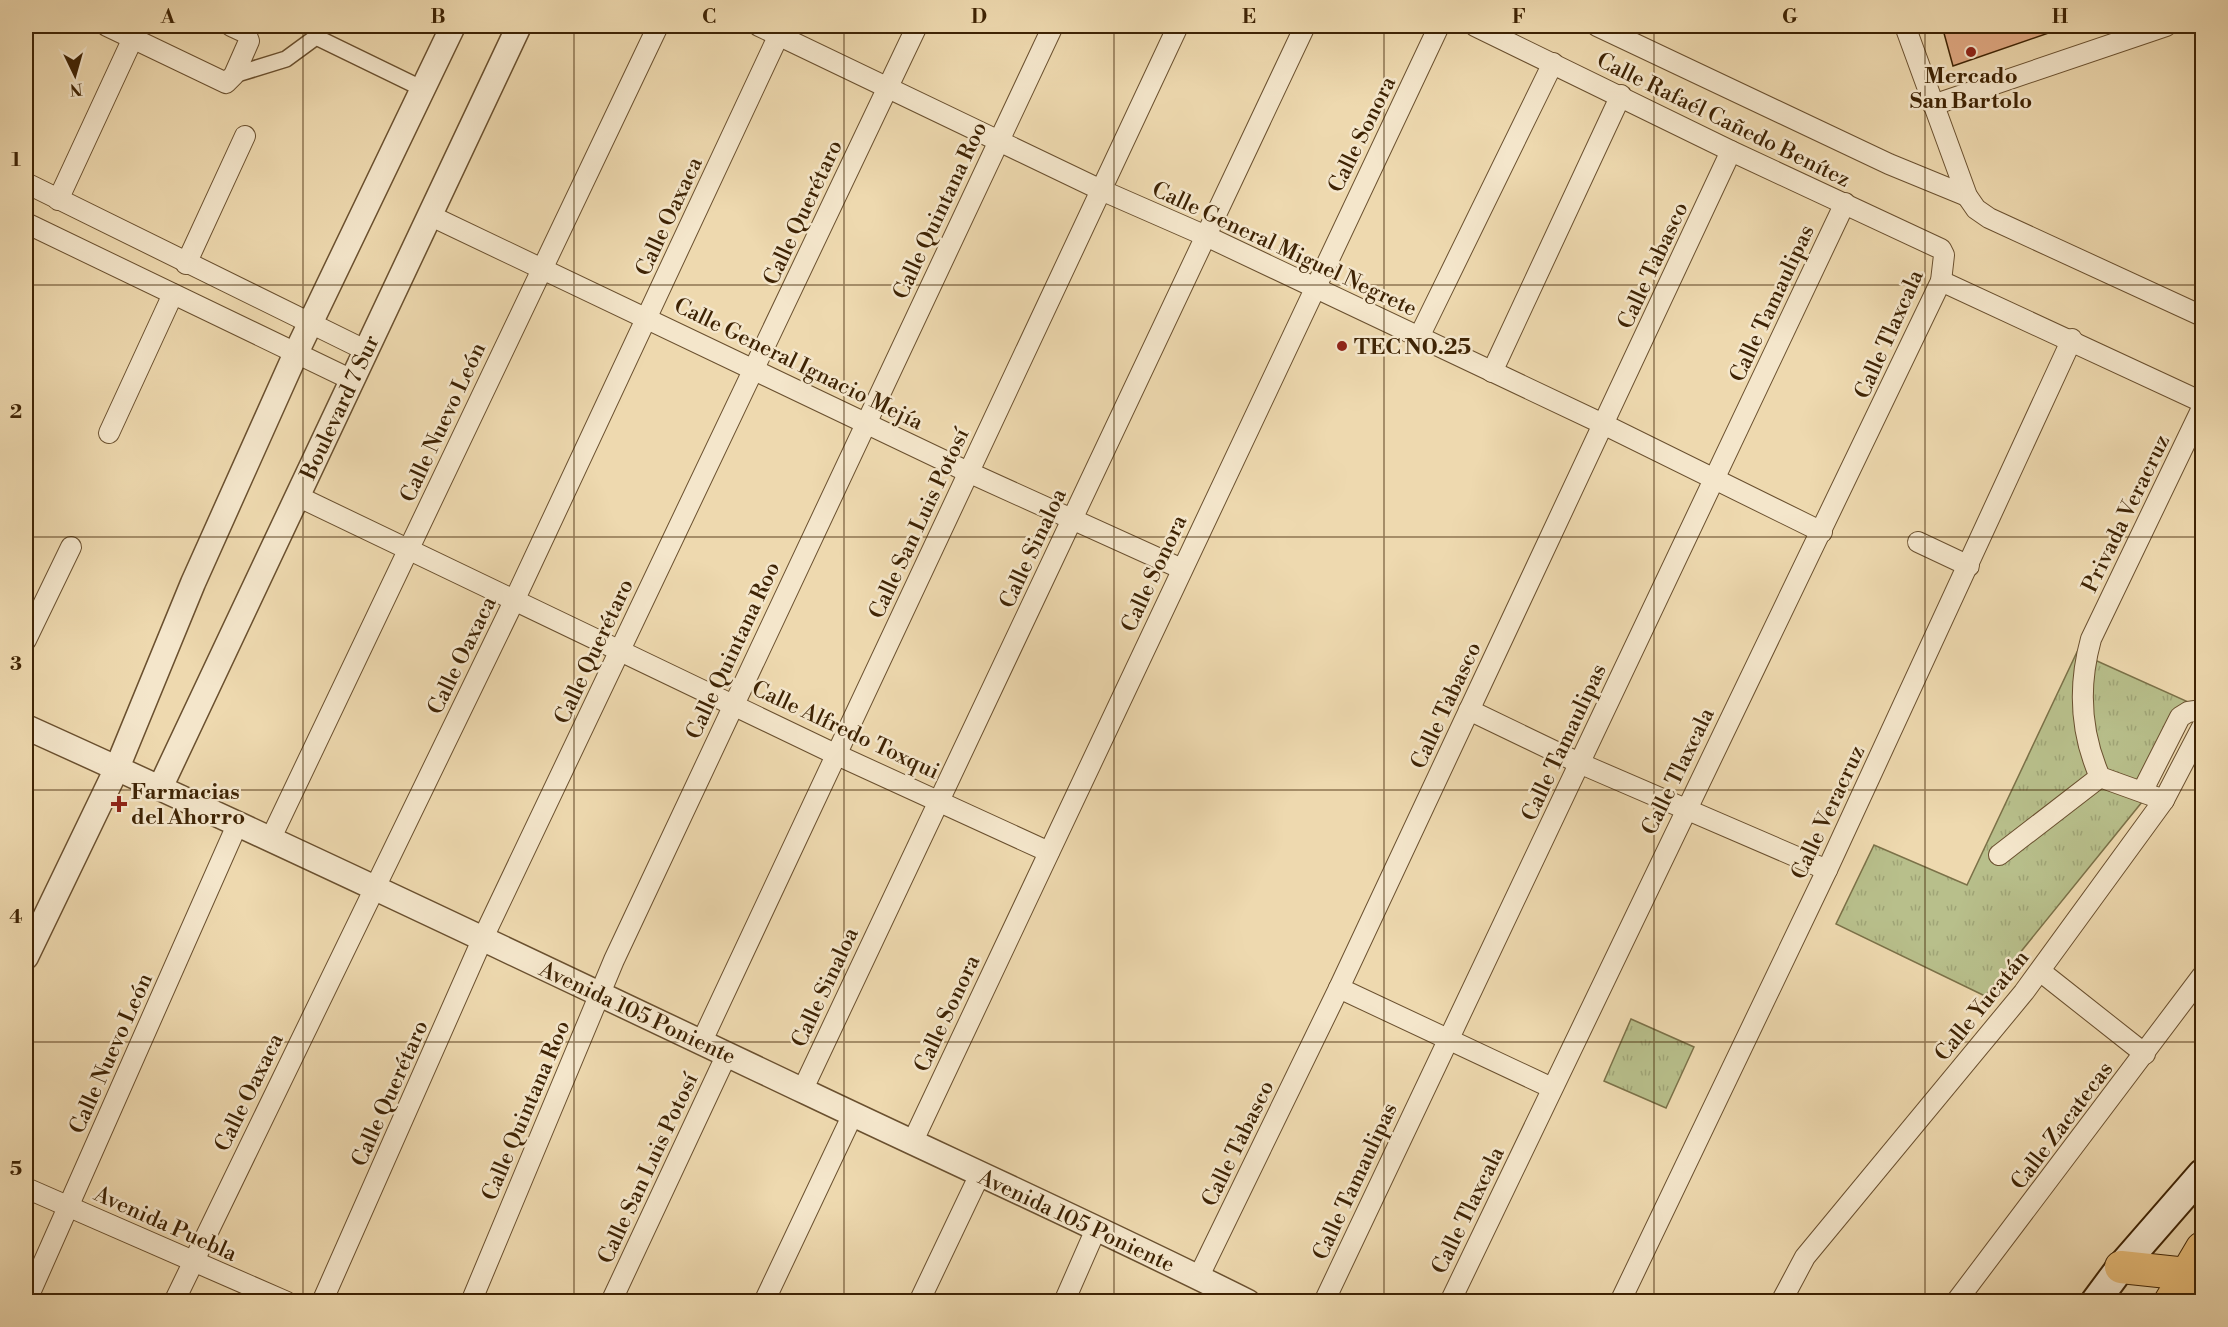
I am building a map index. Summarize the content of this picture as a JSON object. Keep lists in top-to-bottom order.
{
  "streets": {
    "street": [
      "Calle Rafaél Cañedo Benítez",
      "Calle Sonora",
      "Calle Quintana Roo",
      "Calle Querétaro",
      "Calle Oaxaca",
      "Calle General Miguel Negrete",
      "Calle Tabasco",
      "Calle Tamaulipas",
      "Calle Tlaxcala",
      "Calle General Ignacio Mejía",
      "Boulevard 7 Sur",
      "Calle Nuevo León",
      "Privada Veracruz",
      "Calle San Luis Potosí",
      "Calle Sinaloa",
      "Calle Alfredo Toxqui",
      "Calle Veracruz",
      "Calle Yucatán",
      "Avenida 105 Poniente",
      "Calle Zacatecas",
      "Avenida Puebla"
    ]
  },
  "crossings": [
    ["Calle Rafaél Cañedo Benítez", "Calle Tabasco"],
    ["Calle Rafaél Cañedo Benítez", "Calle Tamaulipas"],
    ["Calle Rafaél Cañedo Benítez", "Calle Tlaxcala"],
    ["Calle Rafaél Cañedo Benítez", "Calle Veracruz"],
    ["Calle Sonora", "Calle General Miguel Negrete"],
    ["Calle Sonora", "Calle General Ignacio Mejía"],
    ["Calle Sonora", "Calle Alfredo Toxqui"],
    ["Calle Sonora", "Avenida 105 Poniente"],
    ["Calle Quintana Roo", "Calle General Miguel Negrete"],
    ["Calle Quintana Roo", "Calle General Ignacio Mejía"],
    ["Calle Quintana Roo", "Calle Alfredo Toxqui"],
    ["Calle Quintana Roo", "Avenida 105 Poniente"],
    ["Calle Querétaro", "Calle General Miguel Negrete"],
    ["Calle Querétaro", "Calle General Ignacio Mejía"],
    ["Calle Querétaro", "Calle Alfredo Toxqui"],
    ["Calle Querétaro", "Avenida 105 Poniente"],
    ["Calle Oaxaca", "Calle General Miguel Negrete"],
    ["Calle Oaxaca", "Calle General Ignacio Mejía"],
    ["Calle Oaxaca", "Calle Alfredo Toxqui"],
    ["Calle Oaxaca", "Avenida 105 Poniente"],
    ["Calle Oaxaca", "Avenida Puebla"],
    ["Calle General Miguel Negrete", "Calle Tabasco"],
    ["Calle General Miguel Negrete", "Calle Tamaulipas"],
    ["Calle General Miguel Negrete", "Calle Tlaxcala"],
    ["Calle General Miguel Negrete", "Calle San Luis Potosí"],
    ["Calle General Miguel Negrete", "Calle Sinaloa"],
    ["Calle Tabasco", "Avenida 105 Poniente"],
    ["Calle General Ignacio Mejía", "Boulevard 7 Sur"],
    ["Calle General Ignacio Mejía", "Calle Nuevo León"],
    ["Calle General Ignacio Mejía", "Calle San Luis Potosí"],
    ["Calle General Ignacio Mejía", "Calle Sinaloa"],
    ["Boulevard 7 Sur", "Calle Alfredo Toxqui"],
    ["Boulevard 7 Sur", "Avenida 105 Poniente"],
    ["Calle Nuevo León", "Calle Alfredo Toxqui"],
    ["Calle Nuevo León", "Avenida 105 Poniente"],
    ["Calle Nuevo León", "Avenida Puebla"],
    ["Calle San Luis Potosí", "Calle Alfredo Toxqui"],
    ["Calle San Luis Potosí", "Avenida 105 Poniente"],
    ["Calle Sinaloa", "Calle Alfredo Toxqui"],
    ["Calle Sinaloa", "Avenida 105 Poniente"]
  ],
  "places": {
    "other": ["Mercado San Bartolo", "TEC N0.25"],
    "health": ["Farmacias del Ahorro"]
  },
  "north": "bottom",
  "grid": {
    "columns": [
      "A",
      "B",
      "C",
      "D",
      "E",
      "F",
      "G",
      "H"
    ],
    "rows": [
      "1",
      "2",
      "3",
      "4",
      "5"
    ]
  }
}
